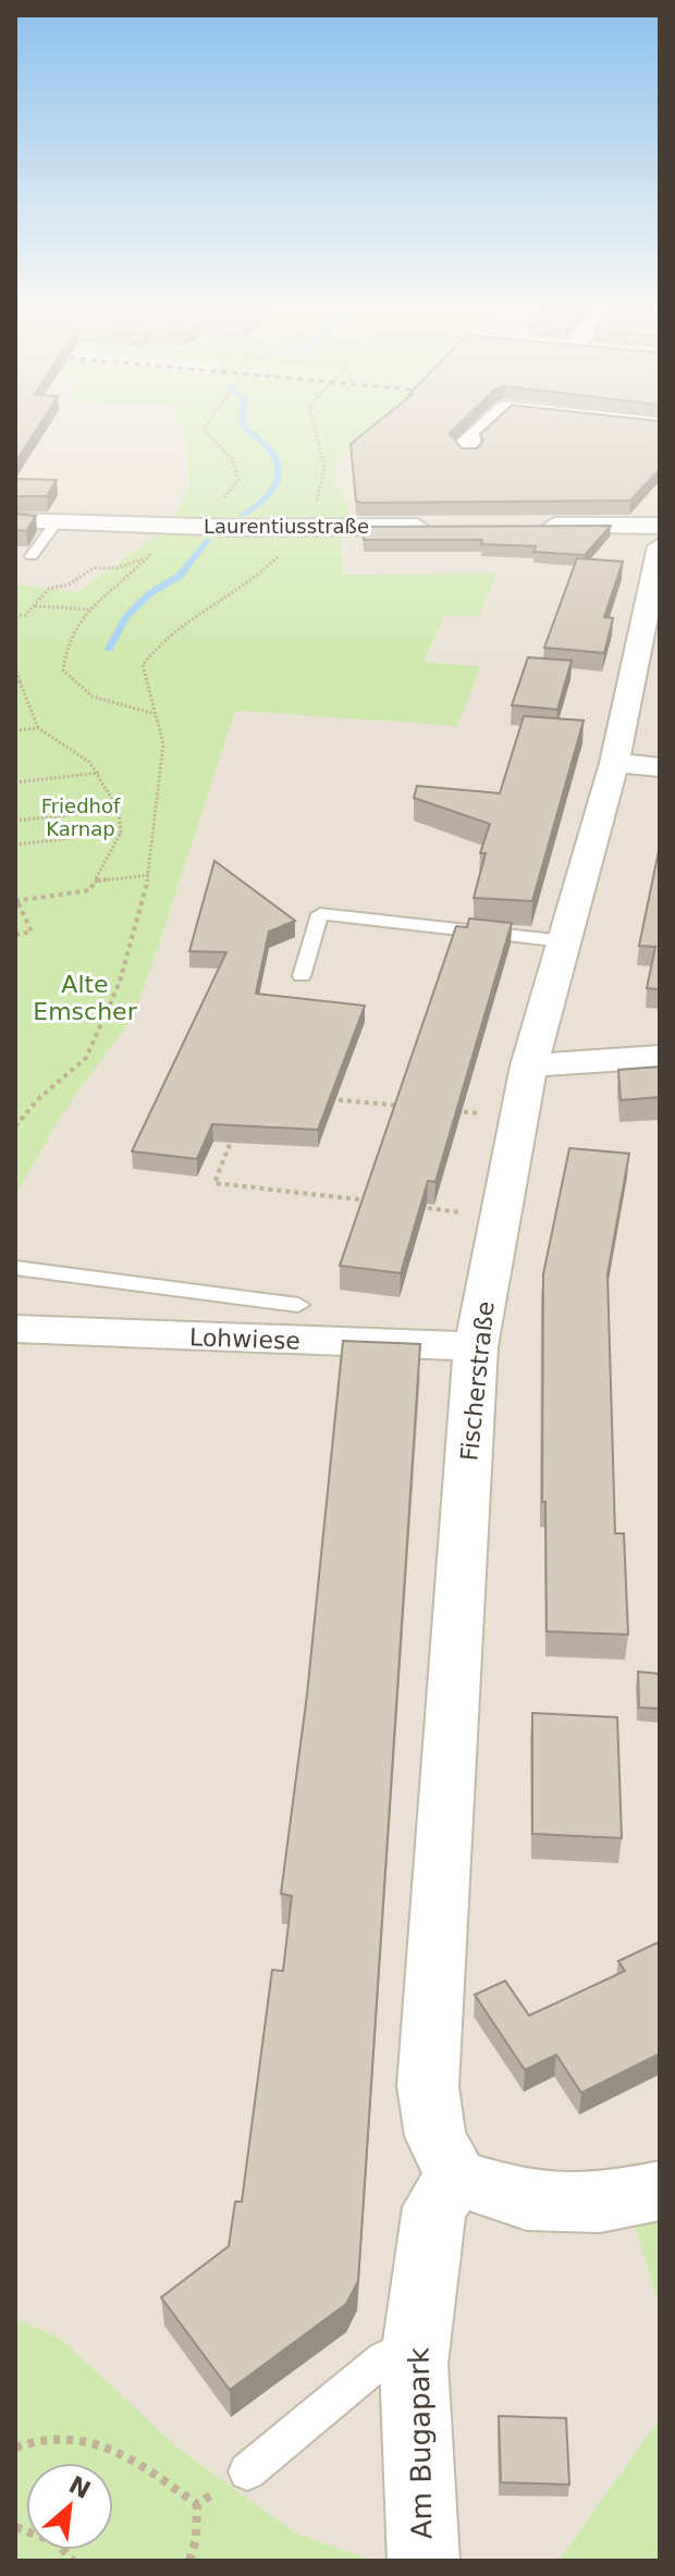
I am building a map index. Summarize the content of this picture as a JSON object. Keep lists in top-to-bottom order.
{
  "streets": {
    "street": [
      "Laurentiusstraße",
      "Lohwiese",
      "Fischerstraße",
      "Am Bugapark"
    ]
  },
  "crossings": [
    ["Lohwiese", "Fischerstraße"],
    ["Fischerstraße", "Am Bugapark"]
  ],
  "parks": ["Friedhof Karnap", "Alte Emscher"],
  "north": "top right"
}
